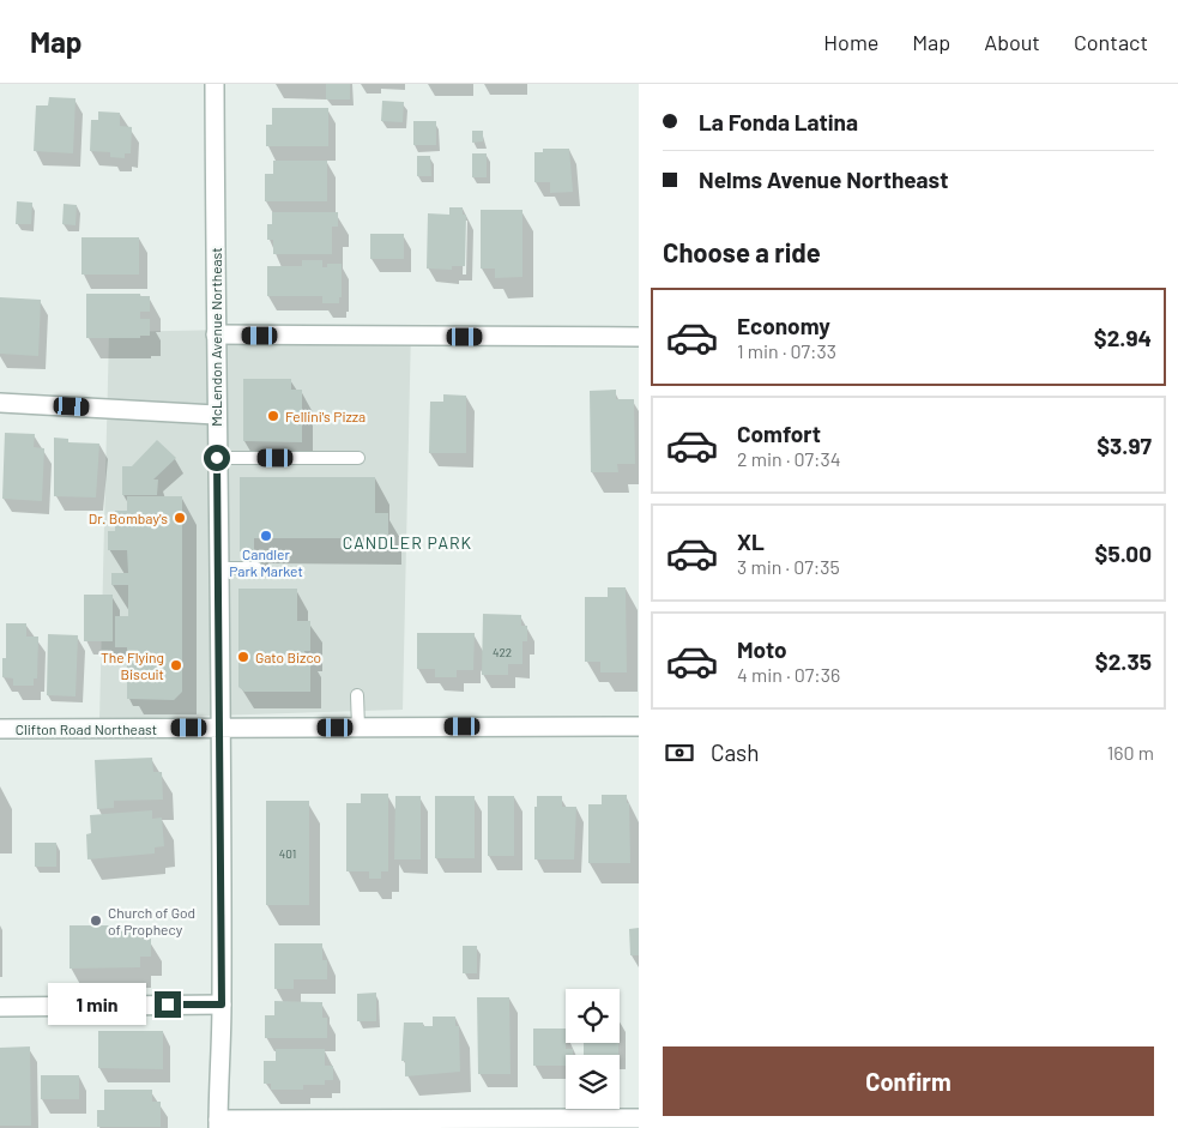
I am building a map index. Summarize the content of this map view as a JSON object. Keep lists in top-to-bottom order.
{
  "streets": {
    "street": ["McLendon Avenue Northeast", "Clifton Road Northeast"]
  },
  "crossings": [
    ["McLendon Avenue Northeast", "Clifton Road Northeast"]
  ],
  "districts": ["CANDLER PARK"],
  "places": [
    "Fellini's Pizza",
    "Dr. Bombay's",
    "Candler Park Market",
    "Gato Bizco",
    "The Flying Biscuit",
    "Church of God of Prophecy"
  ],
  "house_numbers": ["422", "401"],
  "page": {
    "header": "Map",
    "nav": [
      "Home",
      "Map",
      "About",
      "Contact"
    ],
    "banner": ["La Fonda Latina", "Nelms Avenue Northeast"],
    "heading": "Choose a ride",
    "list": [
      {
        "name": "Economy",
        "note": "1 min · 07:33",
        "value": "$2.94"
      },
      {
        "name": "Comfort",
        "note": "2 min · 07:34",
        "value": "$3.97"
      },
      {
        "name": "XL",
        "note": "3 min · 07:35",
        "value": "$5.00"
      },
      {
        "name": "Moto",
        "note": "4 min · 07:36",
        "value": "$2.35"
      }
    ],
    "pay": ["Cash", "160 m"],
    "bubble": "1 min",
    "buttons": "Confirm"
  }
}
